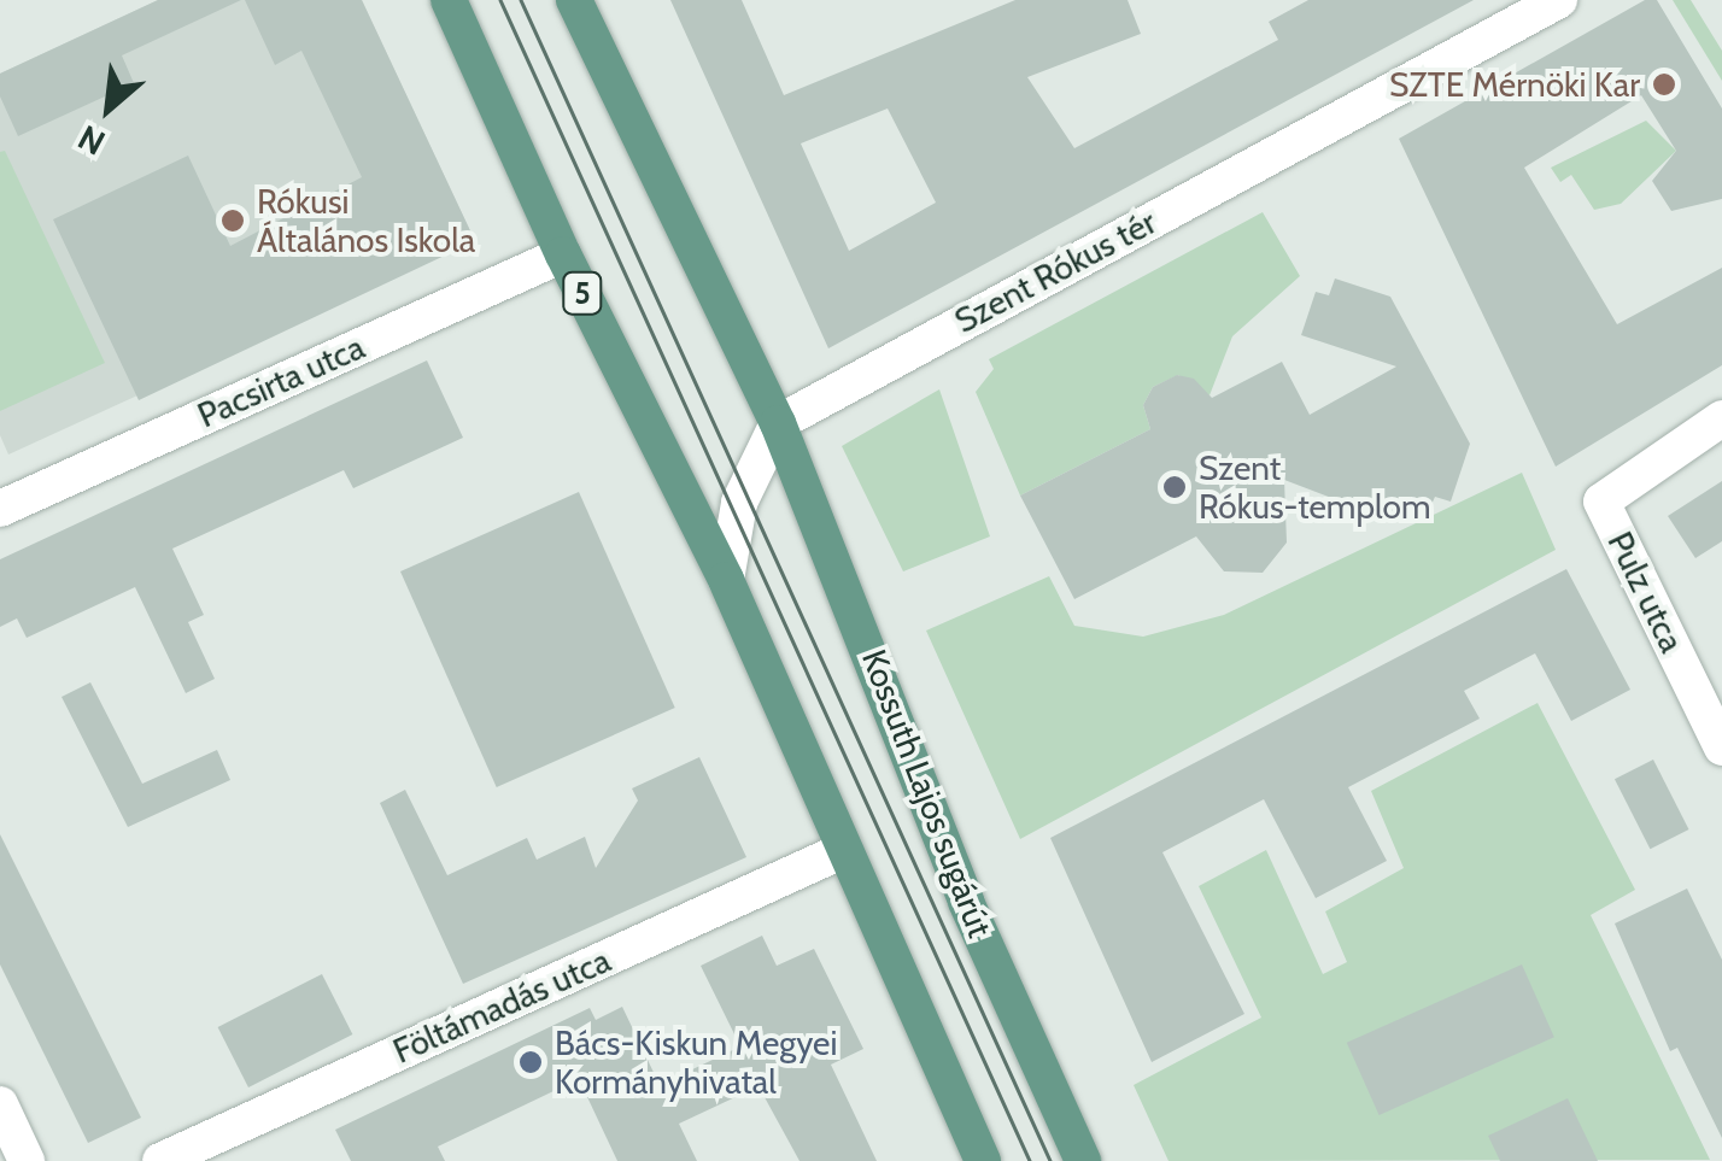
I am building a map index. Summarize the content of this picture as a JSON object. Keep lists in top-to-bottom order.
{
  "streets": {
    "main road": ["5", "Kossuth Lajos sugárút"],
    "street": [
      "Szent Rókus tér",
      "Pacsirta utca",
      "Pulz utca",
      "Föltámadás utca"
    ]
  },
  "crossings": [
    ["Szent Rókus tér", "Kossuth Lajos sugárút"],
    ["5", "Pacsirta utca"],
    ["5", "Föltámadás utca"]
  ],
  "places": [
    "SZTE Mérnöki Kar",
    "Rókusi Általános Iskola",
    "Szent Rókus-templom",
    "Bács-Kiskun Megyei Kormányhivatal"
  ],
  "north": "bottom left"
}
